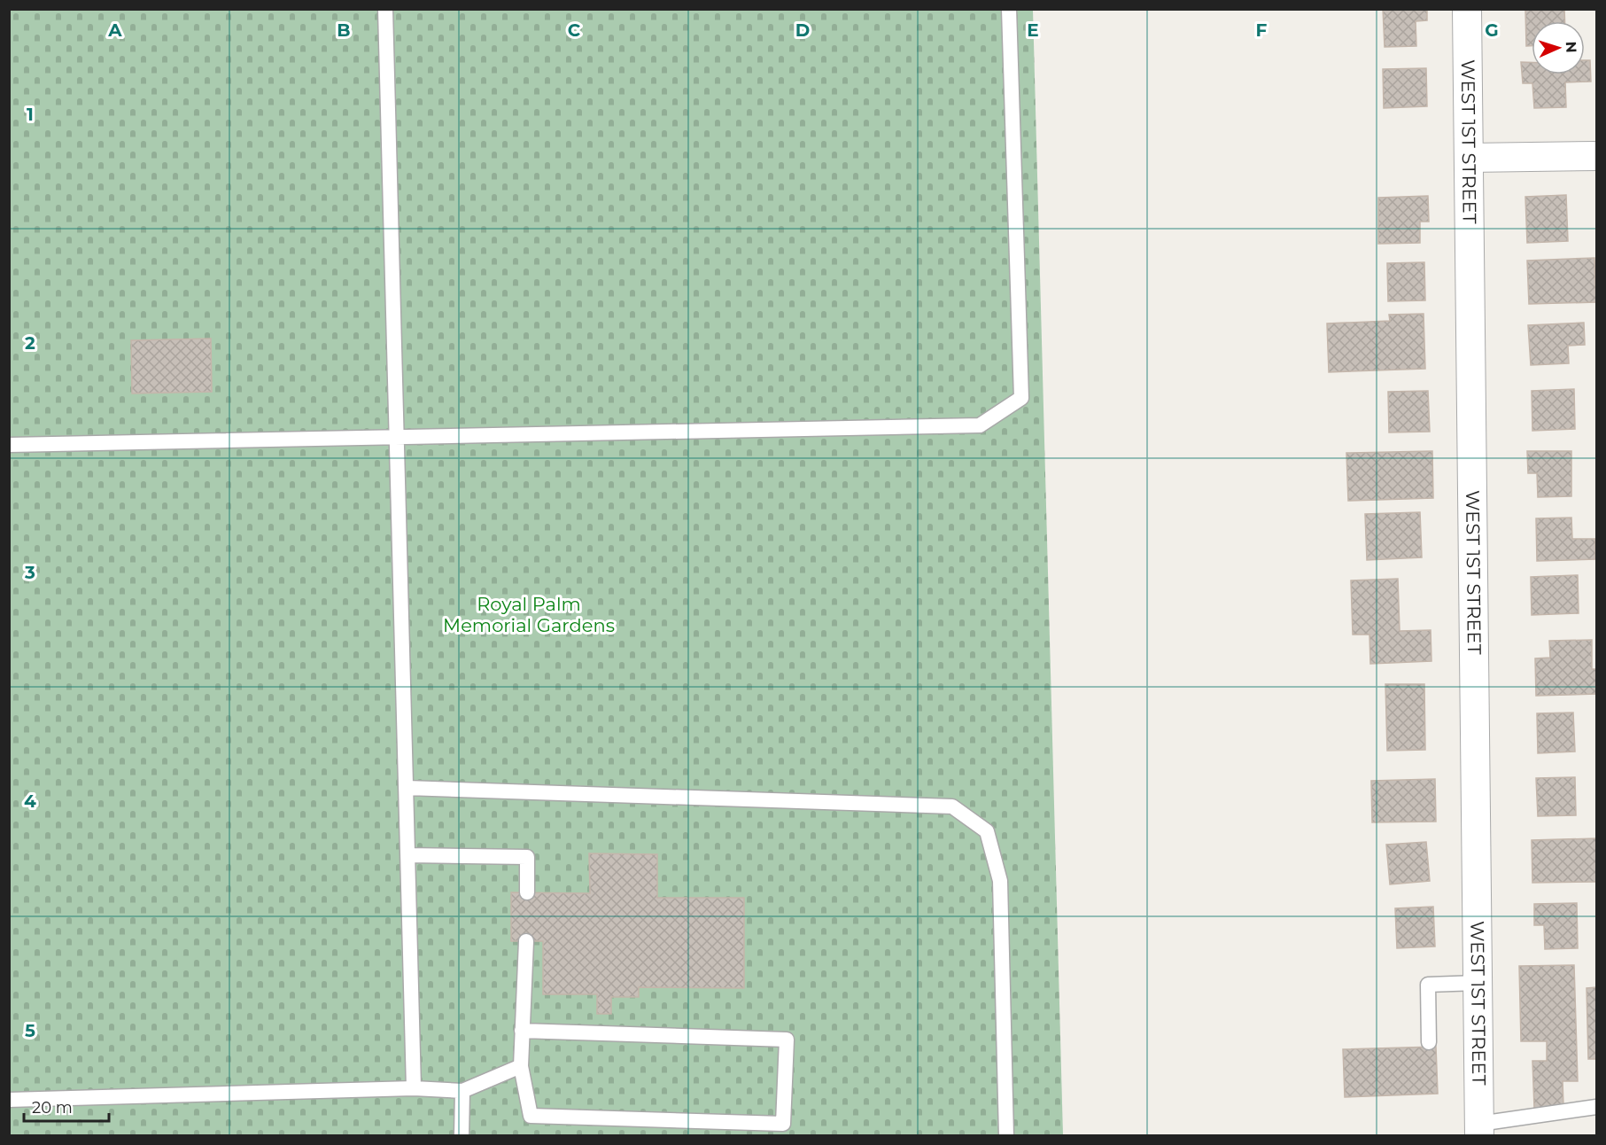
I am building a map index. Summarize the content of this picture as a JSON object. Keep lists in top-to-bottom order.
{
  "streets": {
    "street": ["WEST 1ST STREET"]
  },
  "parks": ["Royal Palm Memorial Gardens"],
  "scale_bar": "20 m",
  "north": "right",
  "grid": {
    "columns": [
      "A",
      "B",
      "C",
      "D",
      "E",
      "F",
      "G"
    ],
    "rows": [
      "1",
      "2",
      "3",
      "4",
      "5"
    ]
  }
}
